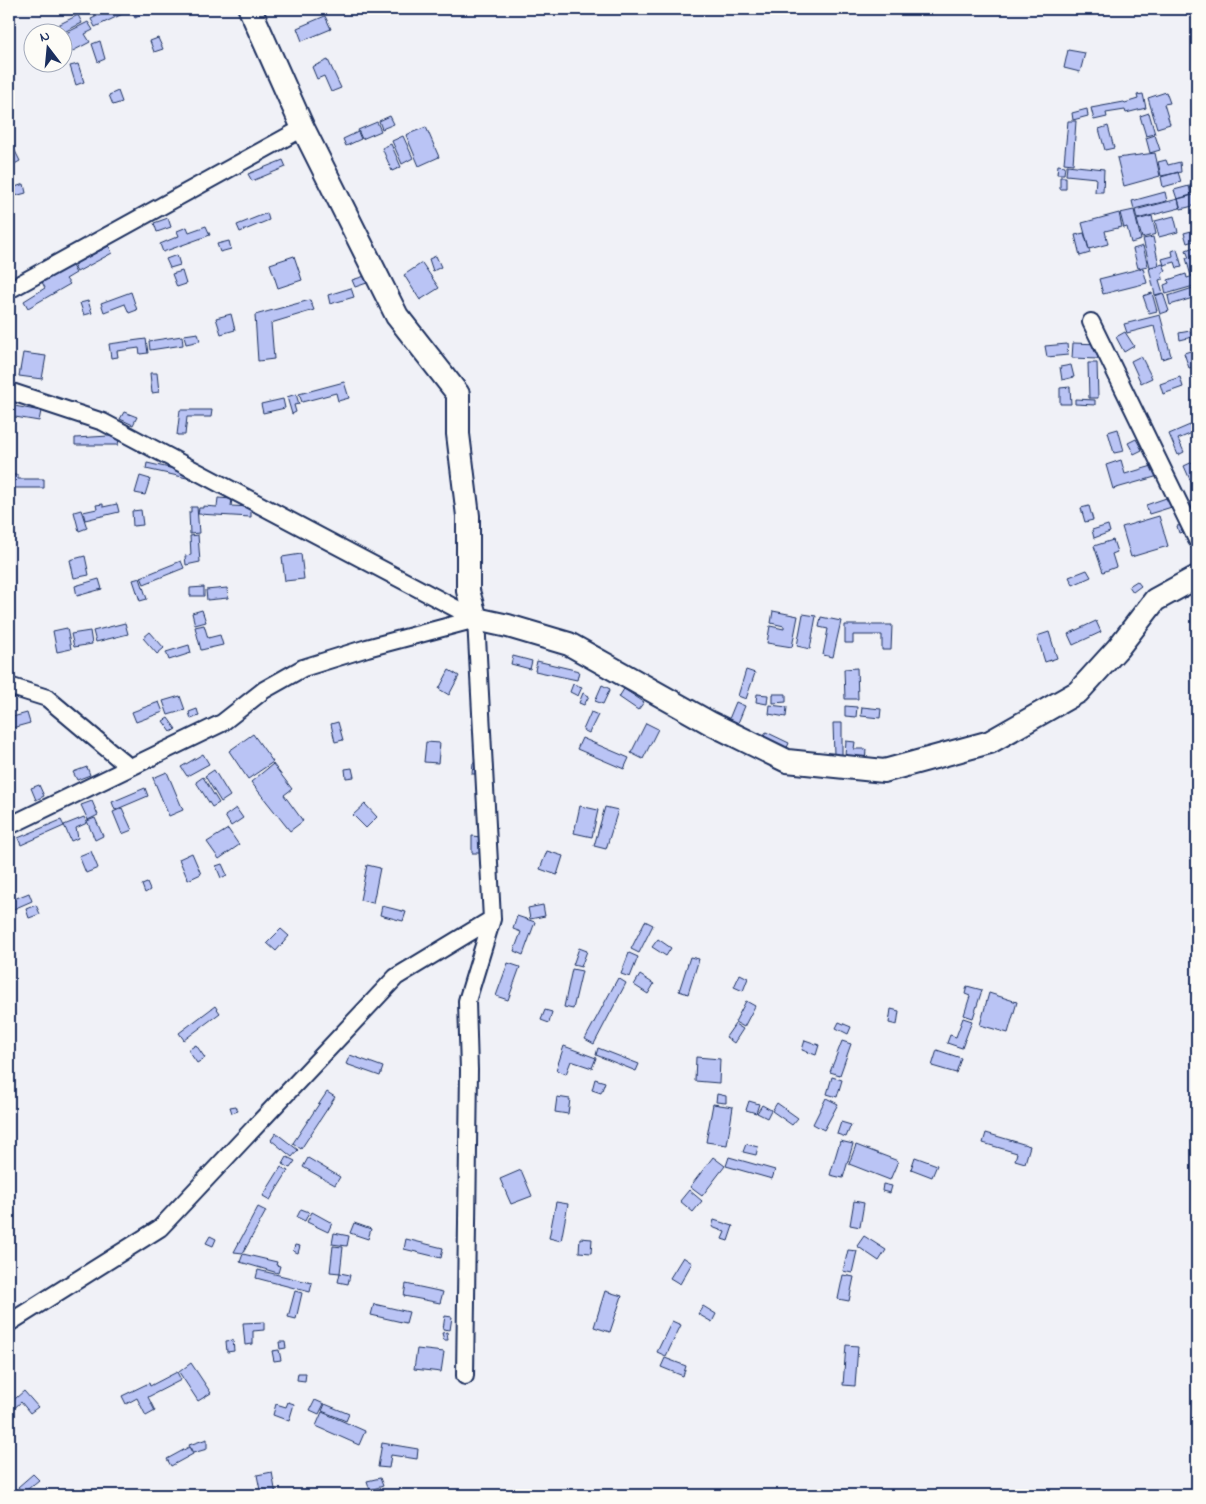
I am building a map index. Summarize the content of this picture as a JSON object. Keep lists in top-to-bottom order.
{
  "north": "top"
}
